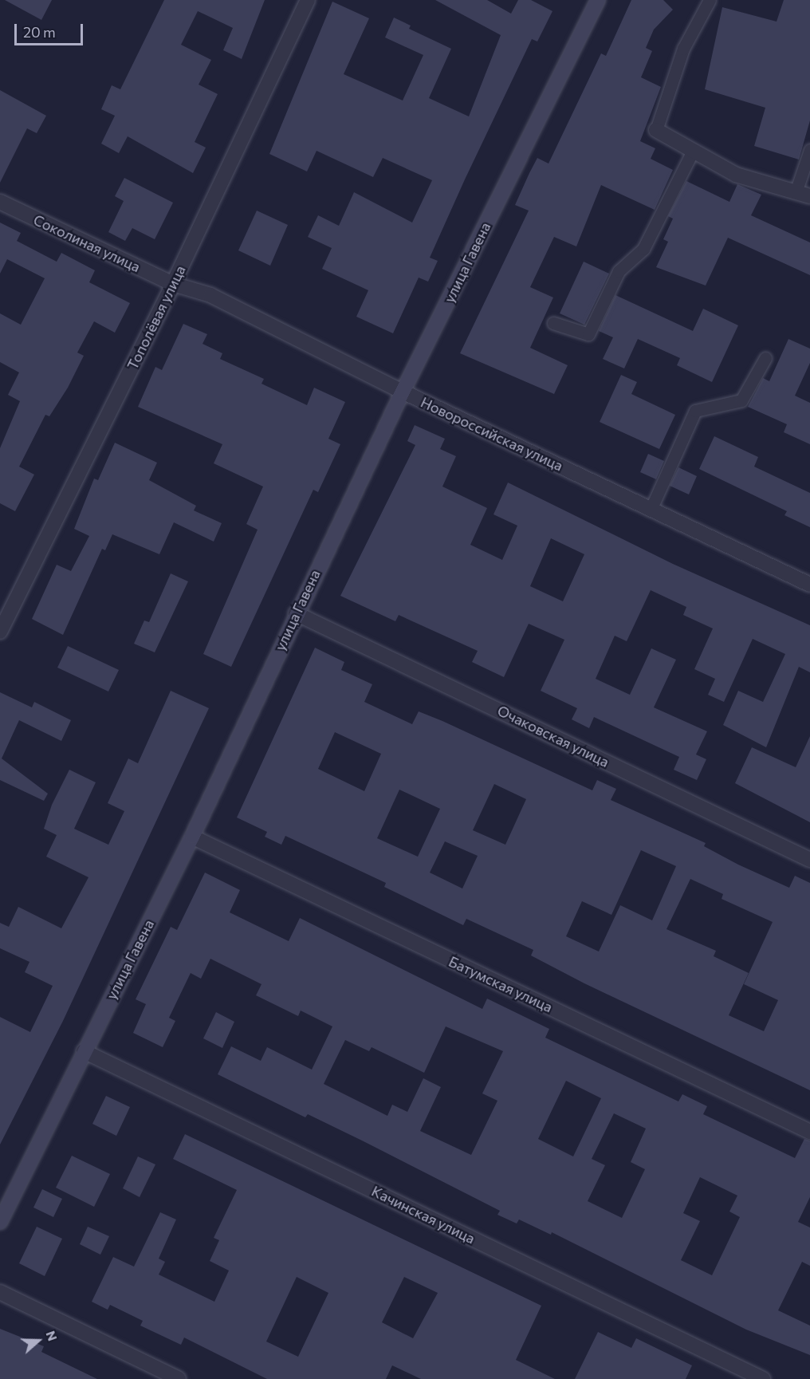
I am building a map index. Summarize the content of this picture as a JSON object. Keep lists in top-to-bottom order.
{
  "streets": {
    "street": [
      "Соколиная улица",
      "улица Гавена",
      "Тополёвая улица",
      "Новороссийская улица",
      "Очаковская улица",
      "Батумская улица",
      "Качинская улица"
    ]
  },
  "crossings": [
    ["Соколиная улица", "Тополёвая улица"],
    ["Соколиная улица", "Новороссийская улица"],
    ["улица Гавена", "Новороссийская улица"],
    ["улица Гавена", "Очаковская улица"],
    ["улица Гавена", "Батумская улица"],
    ["улица Гавена", "Качинская улица"],
    ["Тополёвая улица", "Новороссийская улица"]
  ],
  "scale_bar": "20 m",
  "north": "right"
}
